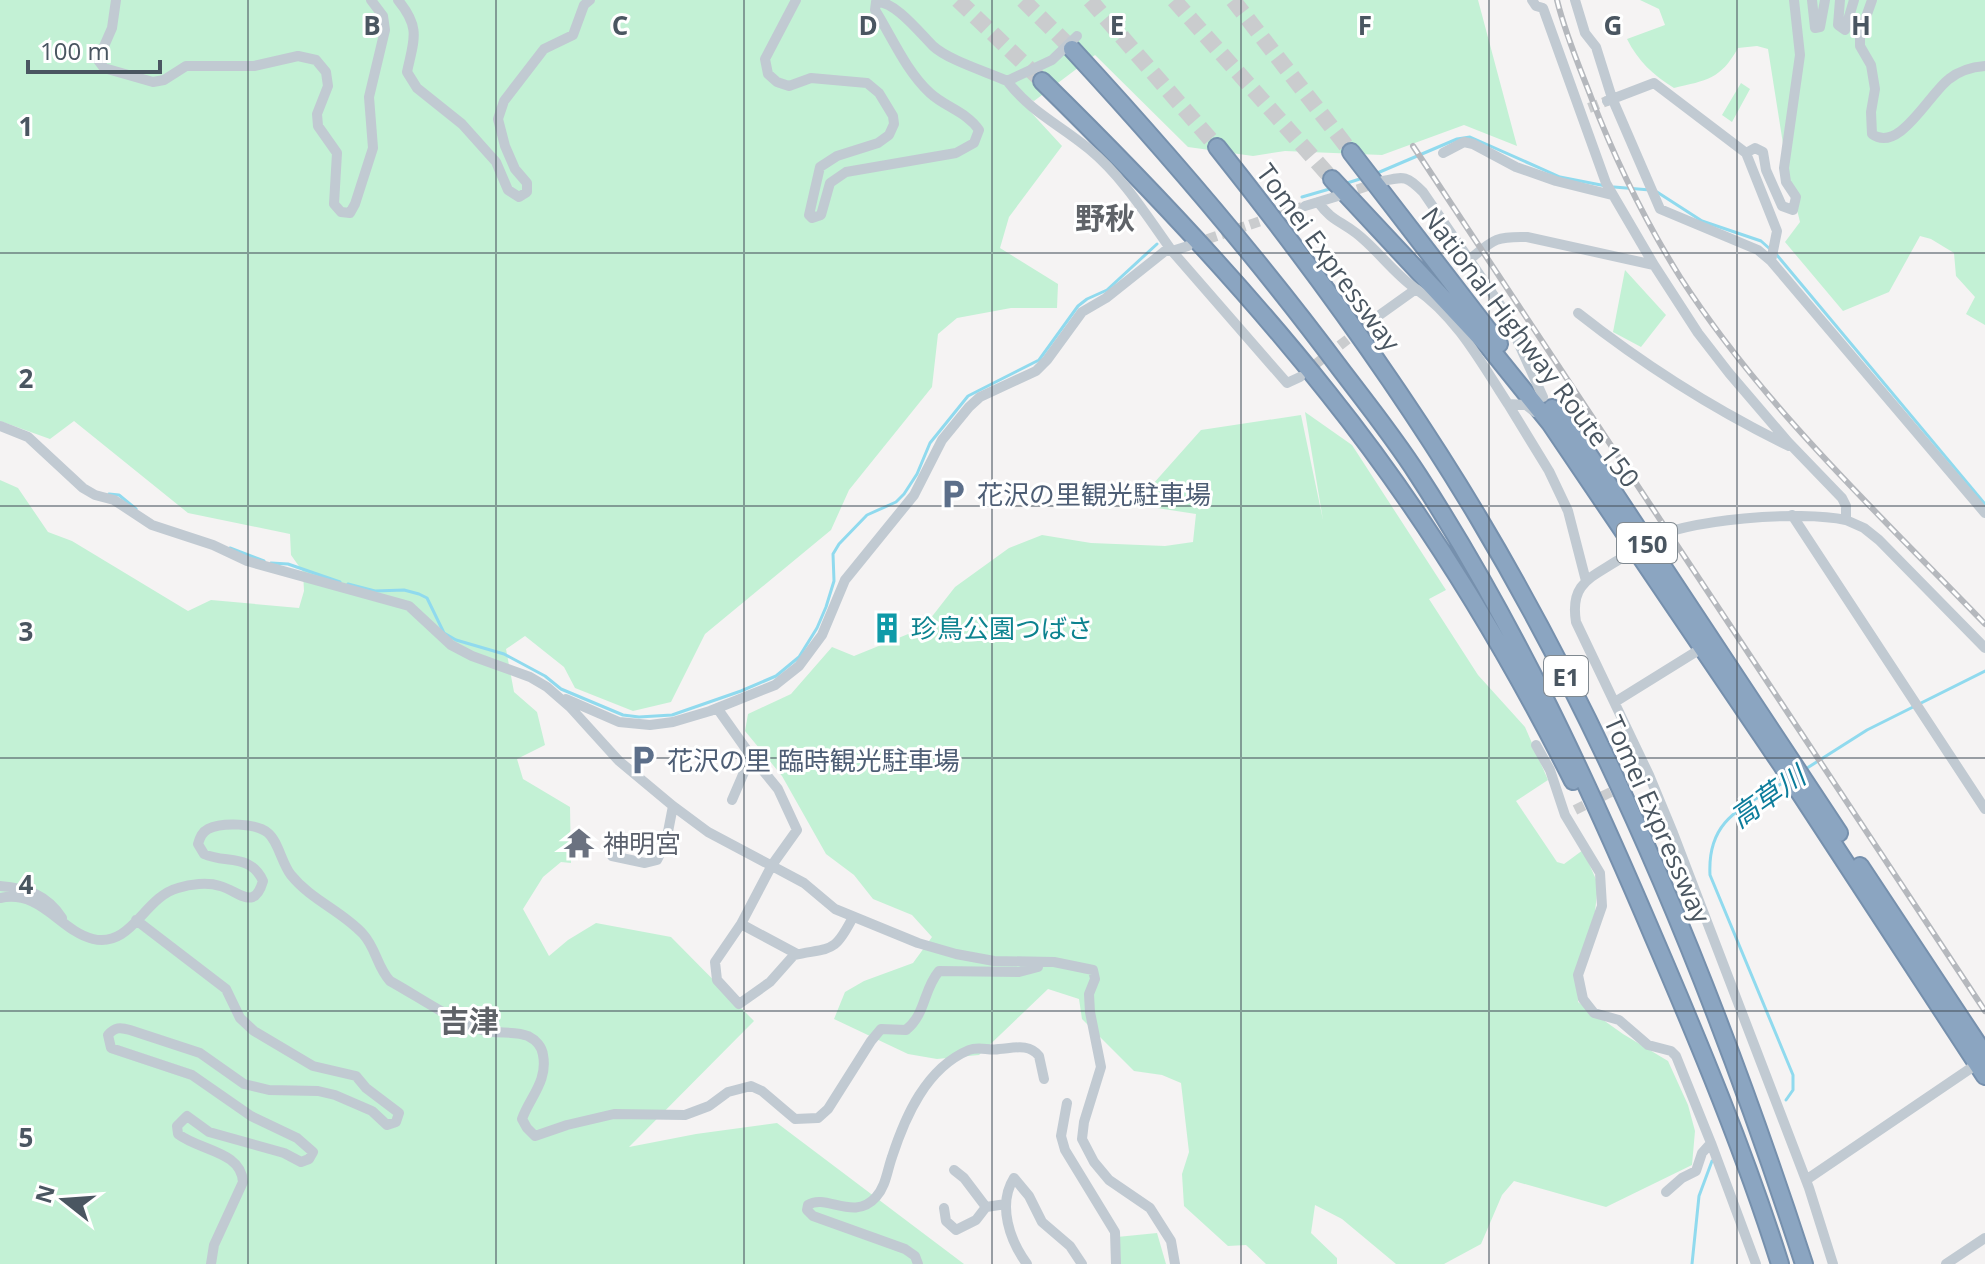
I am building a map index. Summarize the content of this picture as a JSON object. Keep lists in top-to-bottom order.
{
  "streets": {
    "highway": [
      "Tomei Expressway",
      "National Highway Route 150",
      "150",
      "E1"
    ]
  },
  "districts": ["野秋", "吉津"],
  "water": ["高草川"],
  "places": {
    "parking": ["花沢の里観光駐車場", "花沢の里 臨時観光駐車場"],
    "building": ["珍鳥公園つばさ"],
    "temple": ["神明宮"]
  },
  "scale_bar": "100 m",
  "north": "left",
  "grid": {
    "columns": [
      "B",
      "C",
      "D",
      "E",
      "F",
      "G",
      "H"
    ],
    "rows": [
      "1",
      "2",
      "3",
      "4",
      "5"
    ]
  }
}
